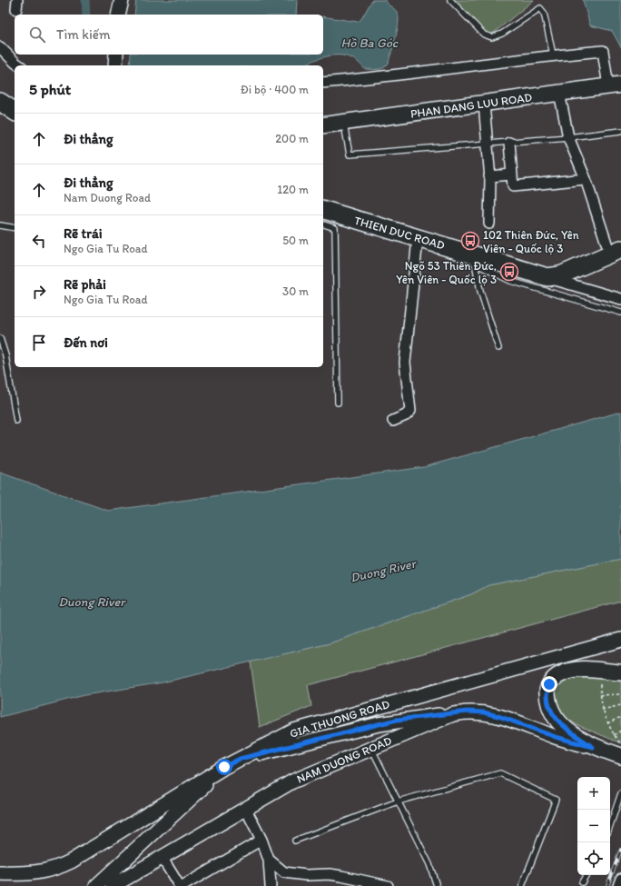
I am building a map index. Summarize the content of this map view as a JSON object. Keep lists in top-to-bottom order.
{
  "streets": {
    "highway": ["THIEN DUC ROAD"],
    "main road": ["PHAN DANG LUU ROAD", "GIA THUONG ROAD", "NAM DUONG ROAD"]
  },
  "water": ["Hồ Ba Góc", "Duong River"],
  "places": {
    "bus stop": ["102 Thiên Đức, Yên Viên - Quốc lộ 3", "Ngõ 53 Thiên Đức, Yên Viên - Quốc lộ 3"]
  },
  "page": {
    "search": "Tìm kiếm",
    "heading": ["5 phút", "Đi bộ · 400 m"],
    "list": [
      ["Đi thẳng", "200 m"],
      ["Đi thẳng", "Nam Duong Road", "120 m"],
      ["Rẽ trái", "Ngo Gia Tu Road", "50 m"],
      ["Rẽ phải", "Ngo Gia Tu Road", "30 m"],
      "Đến nơi"
    ],
    "map_buttons": ["+", "−"]
  }
}
